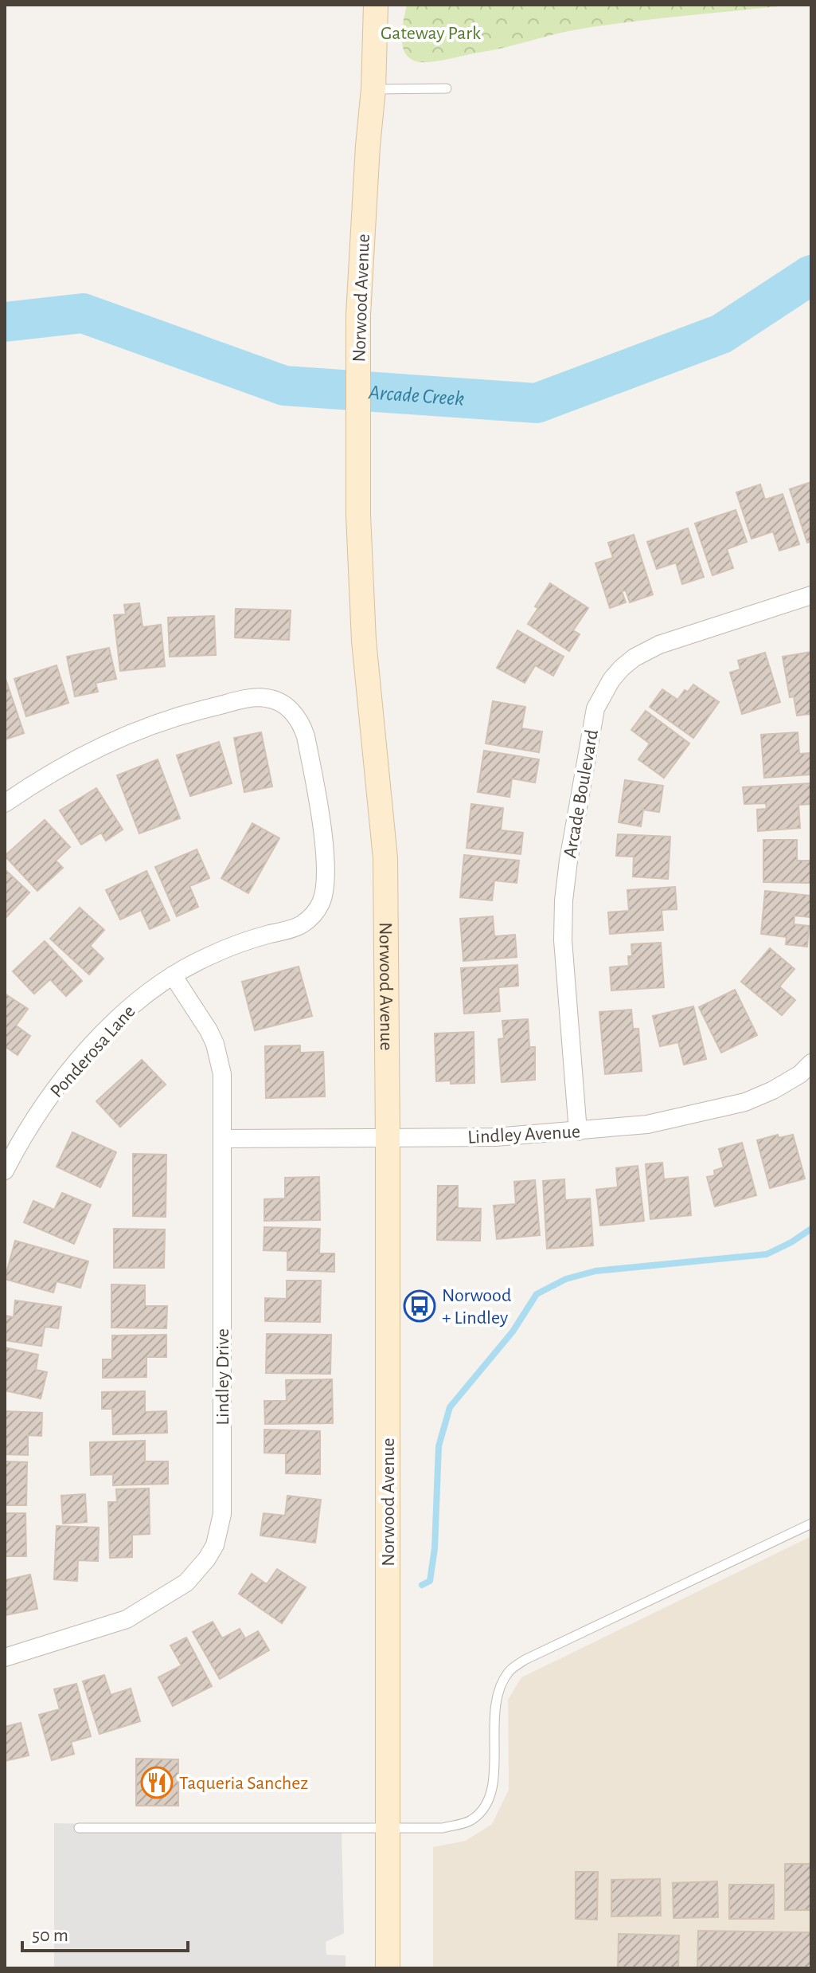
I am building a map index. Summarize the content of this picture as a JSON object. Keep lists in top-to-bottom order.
{
  "streets": {
    "main road": ["Norwood Avenue"],
    "street": [
      "Arcade Boulevard",
      "Ponderosa Lane",
      "Lindley Avenue",
      "Lindley Drive"
    ]
  },
  "crossings": [
    ["Norwood Avenue", "Lindley Avenue"],
    ["Arcade Boulevard", "Lindley Avenue"],
    ["Ponderosa Lane", "Lindley Drive"],
    ["Lindley Avenue", "Lindley Drive"]
  ],
  "water": ["Arcade Creek"],
  "parks": ["Gateway Park"],
  "places": {
    "bus stop": ["Norwood + Lindley"],
    "restaurant": ["Taqueria Sanchez"]
  },
  "scale_bar": "50 m"
}
